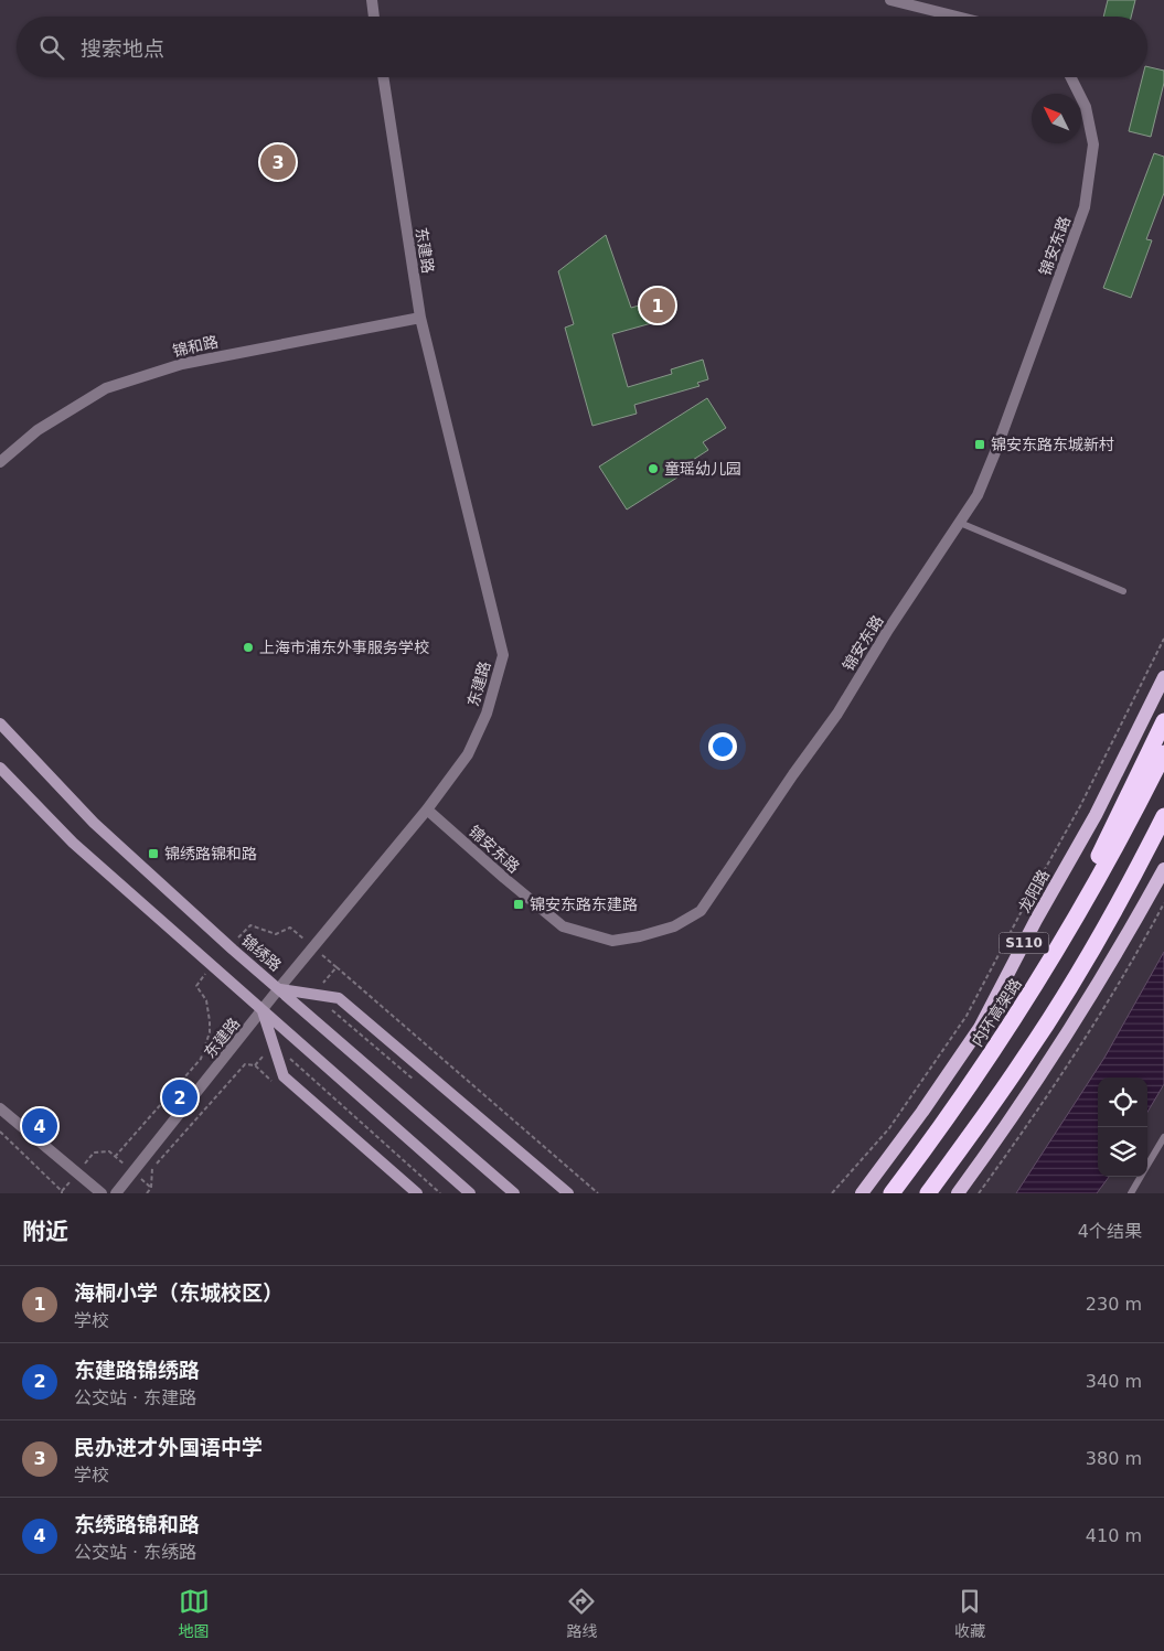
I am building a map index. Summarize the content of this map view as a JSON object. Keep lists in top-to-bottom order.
{
  "streets": {
    "highway": ["内环高架路"],
    "main road": ["龙阳路", "S110", "锦绣路"],
    "street": ["锦安东路", "东建路", "锦和路"]
  },
  "crossings": [
    ["锦安东路", "东建路"],
    ["东建路", "锦和路"],
    ["东建路", "锦绣路"]
  ],
  "places": {
    "transit": ["锦安东路东城新村", "锦绣路锦和路", "锦安东路东建路"],
    "other": ["童瑶幼儿园", "上海市浦东外事服务学校"]
  },
  "north": "top left",
  "page": {
    "search": "搜索地点",
    "pins": [
      "3",
      "1",
      "2",
      "4"
    ],
    "heading": ["附近", "4个结果"],
    "list": [
      {
        "mark": "1",
        "name": "海桐小学（东城校区）",
        "note": "学校",
        "value": "230 m"
      },
      {
        "mark": "2",
        "name": "东建路锦绣路",
        "note": "公交站 · 东建路",
        "value": "340 m"
      },
      {
        "mark": "3",
        "name": "民办进才外国语中学",
        "note": "学校",
        "value": "380 m"
      },
      {
        "mark": "4",
        "name": "东绣路锦和路",
        "note": "公交站 · 东绣路",
        "value": "410 m"
      }
    ],
    "nav": ["地图", "路线", "收藏"]
  }
}
